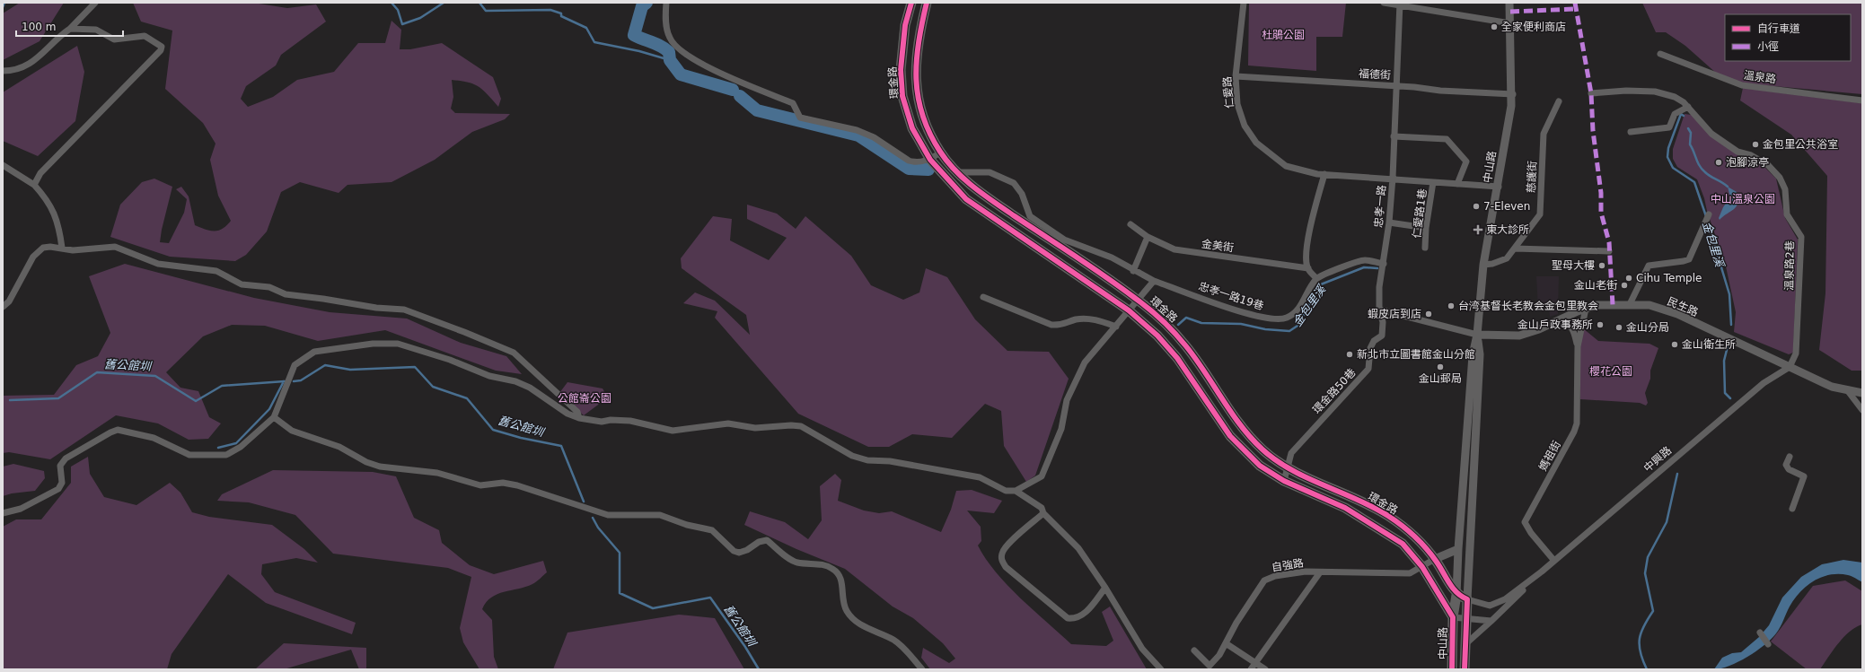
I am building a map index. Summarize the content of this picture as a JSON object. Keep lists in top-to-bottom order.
{
  "streets": {
    "main road": ["環金路", "中山路"],
    "street": [
      "福德街",
      "溫泉路",
      "仁愛路",
      "慈護街",
      "忠孝一路",
      "仁愛路1巷",
      "金美街",
      "溫泉路2巷",
      "忠孝一路19巷",
      "民生路",
      "環金路50巷",
      "媽祖街",
      "中興路",
      "自強路"
    ]
  },
  "crossings": [
    ["福德街", "仁愛路"],
    ["福德街", "中山路"],
    ["福德街", "忠孝一路"],
    ["環金路", "中山路"],
    ["環金路", "忠孝一路19巷"],
    ["環金路", "環金路50巷"],
    ["環金路", "自強路"],
    ["仁愛路", "中山路"],
    ["仁愛路", "忠孝一路"],
    ["仁愛路", "仁愛路1巷"],
    ["中山路", "慈護街"],
    ["中山路", "民生路"],
    ["中山路", "中興路"],
    ["忠孝一路", "環金路50巷"],
    ["溫泉路2巷", "民生路"],
    ["溫泉路2巷", "中興路"],
    ["民生路", "媽祖街"],
    ["民生路", "中興路"],
    ["媽祖街", "中興路"]
  ],
  "water": ["金包里溪", "舊公館圳"],
  "parks": [
    "杜鵑公園",
    "中山溫泉公園",
    "櫻花公園",
    "公館崙公園"
  ],
  "places": {
    "other": [
      "全家便利商店",
      "金包里公共浴室",
      "泡腳涼亭",
      "7-Eleven",
      "聖母大樓",
      "Cihu Temple",
      "金山老街",
      "台湾基督长老教会金包里教会",
      "蝦皮店到店",
      "金山戶政事務所",
      "金山分局",
      "金山衛生所",
      "新北市立圖書館金山分館",
      "金山郵局"
    ],
    "health": ["東大診所"]
  },
  "legend": ["自行車道", "小徑"],
  "scale_bar": "100 m"
}
